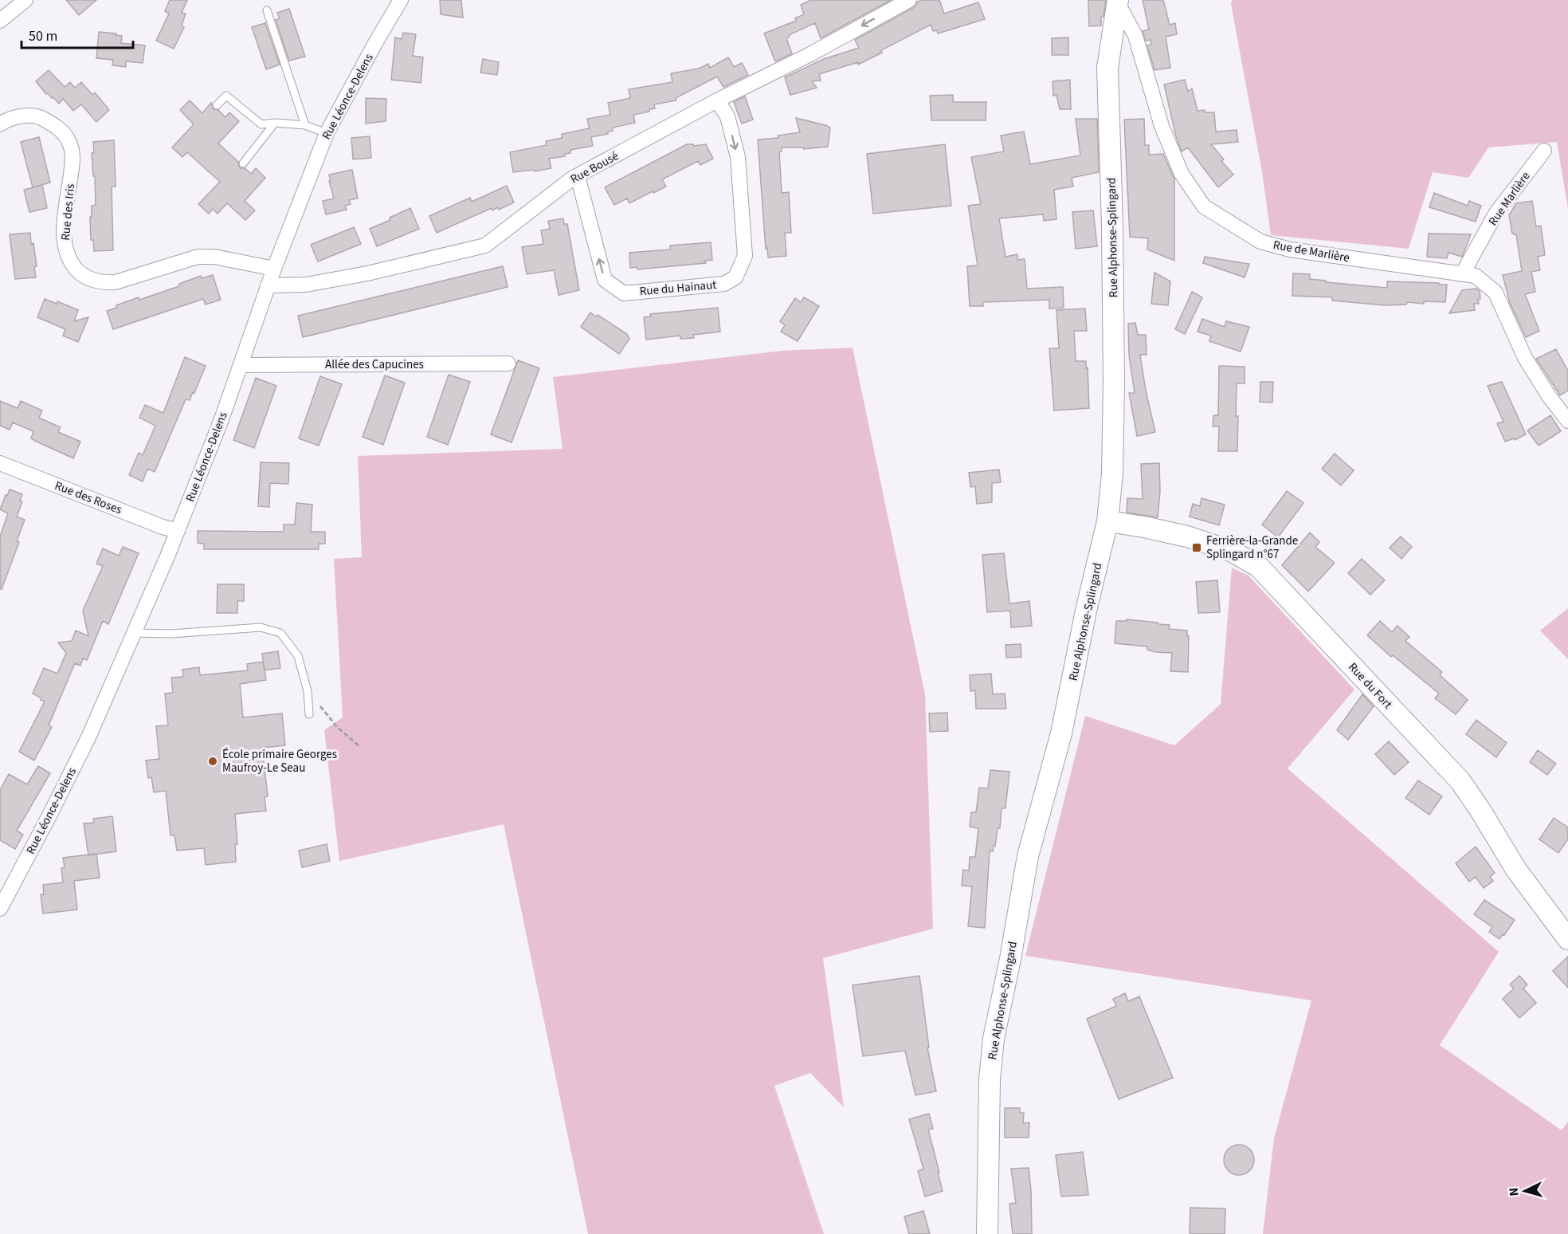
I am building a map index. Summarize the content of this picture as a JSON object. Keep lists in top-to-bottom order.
{
  "streets": {
    "street": [
      "Rue Léonce-Delens",
      "Rue Bousé",
      "Rue Marlière",
      "Rue des Iris",
      "Rue Alphonse-Splingard",
      "Rue de Marlière",
      "Rue du Hainaut",
      "Allée des Capucines",
      "Rue des Roses",
      "Rue du Fort"
    ]
  },
  "crossings": [
    ["Rue Léonce-Delens", "Rue Bousé"],
    ["Rue Léonce-Delens", "Rue des Iris"],
    ["Rue Léonce-Delens", "Allée des Capucines"],
    ["Rue Léonce-Delens", "Rue des Roses"],
    ["Rue Bousé", "Rue du Hainaut"],
    ["Rue Marlière", "Rue de Marlière"],
    ["Rue Alphonse-Splingard", "Rue de Marlière"],
    ["Rue Alphonse-Splingard", "Rue du Fort"]
  ],
  "places": {
    "transit": ["Ferrière-la-Grande Splingard n°67"],
    "other": ["École primaire Georges Maufroy-Le Seau"]
  },
  "scale_bar": "50 m",
  "north": "left"
}
